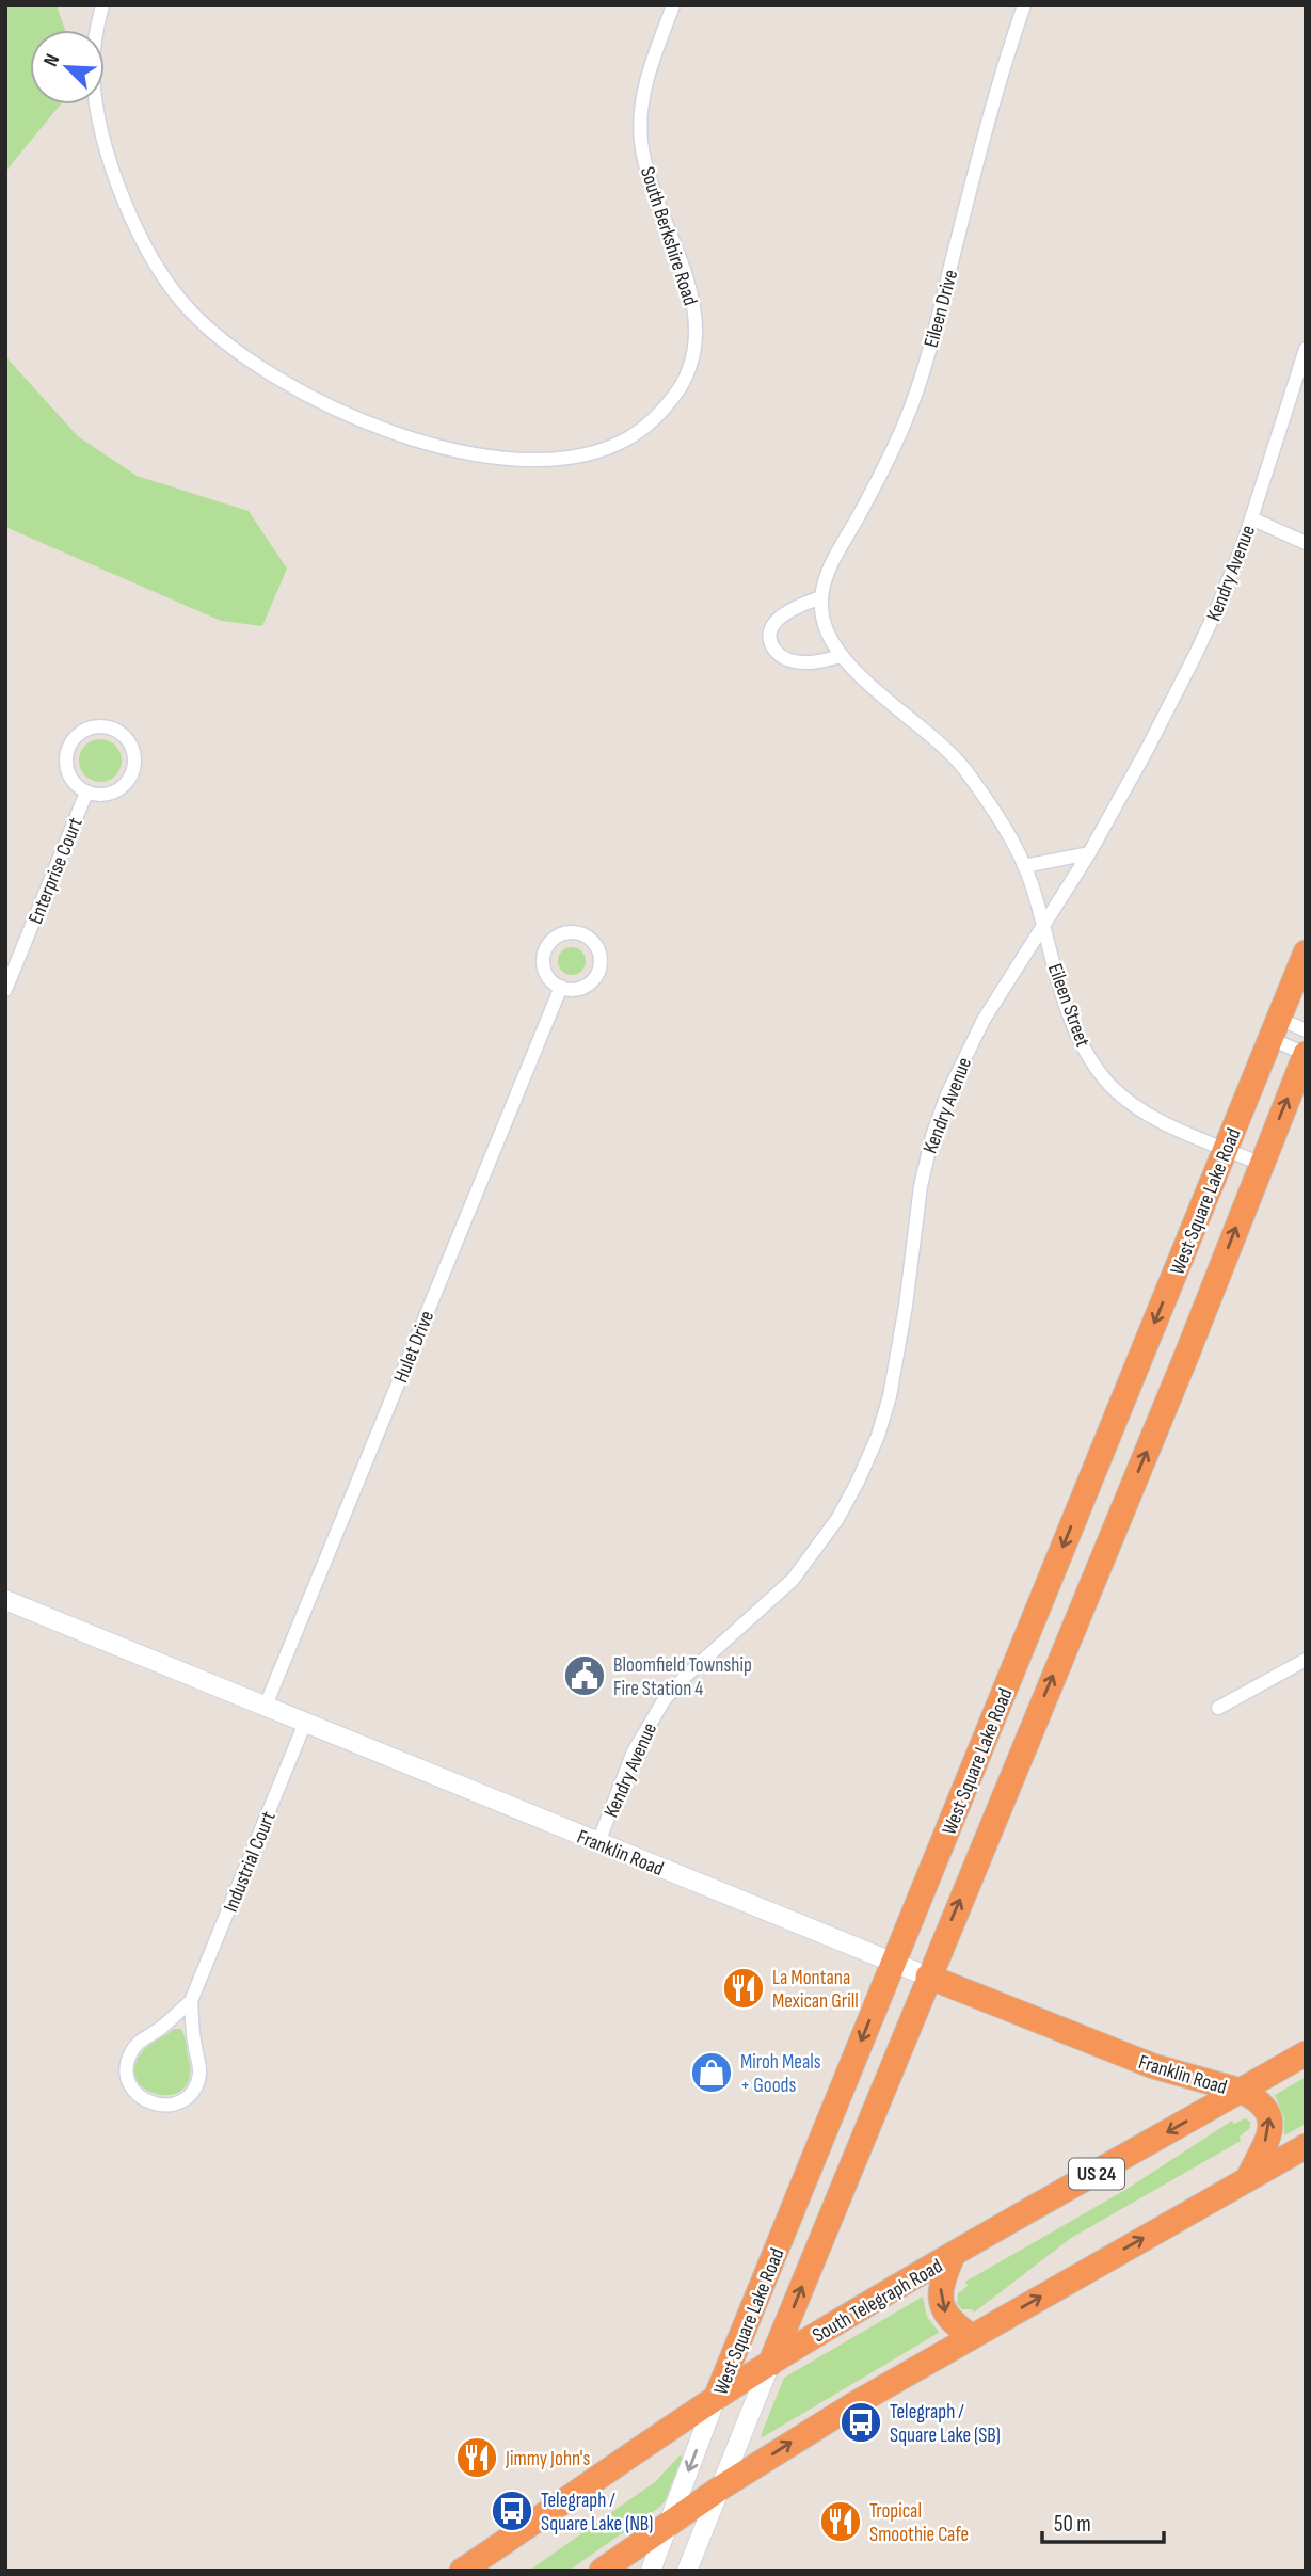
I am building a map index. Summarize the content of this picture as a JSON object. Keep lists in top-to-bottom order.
{
  "streets": {
    "highway": [
      "West Square Lake Road",
      "Franklin Road",
      "US 24",
      "South Telegraph Road"
    ],
    "street": [
      "South Berkshire Road",
      "Eileen Drive",
      "Kendry Avenue",
      "Enterprise Court",
      "Eileen Street",
      "Hulet Drive",
      "Industrial Court"
    ]
  },
  "crossings": [
    ["Eileen Drive", "Kendry Avenue"],
    ["Eileen Drive", "Eileen Street"],
    ["Kendry Avenue", "Eileen Street"],
    ["Kendry Avenue", "Franklin Road"],
    ["Eileen Street", "West Square Lake Road"],
    ["West Square Lake Road", "Franklin Road"],
    ["West Square Lake Road", "South Telegraph Road"],
    ["Hulet Drive", "Franklin Road"],
    ["Franklin Road", "Industrial Court"],
    ["Franklin Road", "South Telegraph Road"]
  ],
  "places": {
    "public building": ["Bloomfield Township Fire Station 4"],
    "restaurant": ["La Montana Mexican Grill", "Jimmy John's", "Tropical Smoothie Cafe"],
    "shop": ["Miroh Meals + Goods"],
    "bus stop": ["Telegraph / Square Lake (SB)", "Telegraph / Square Lake (NB)"]
  },
  "scale_bar": "50 m",
  "north": "top left"
}
